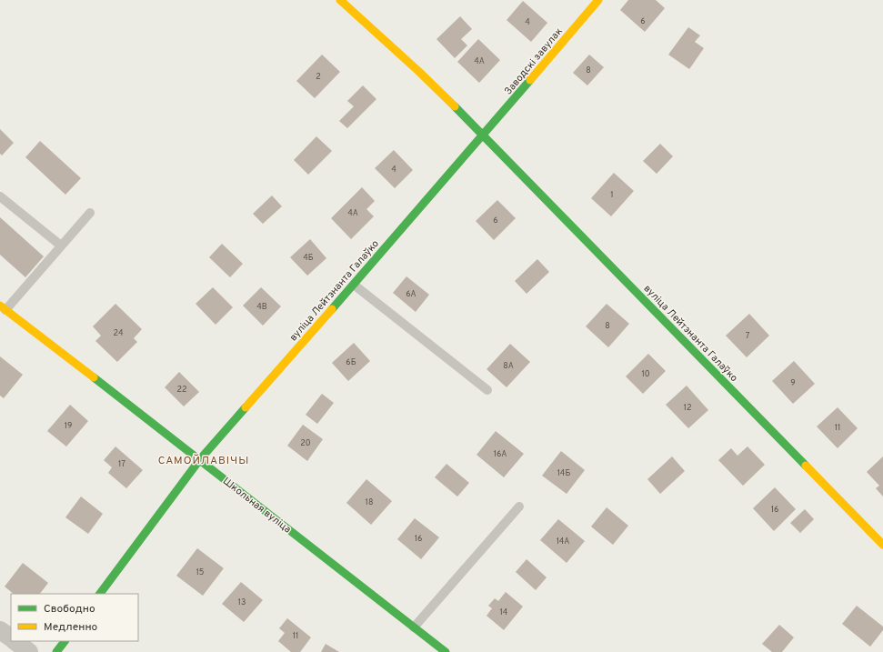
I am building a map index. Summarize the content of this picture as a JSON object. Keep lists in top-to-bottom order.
{
  "streets": {
    "street": ["Заводскі завулак", "вуліца Лейтэнанта Галаўко", "Школьная вуліца"]
  },
  "crossings": [
    ["Заводскі завулак", "вуліца Лейтэнанта Галаўко"],
    ["вуліца Лейтэнанта Галаўко", "Школьная вуліца"]
  ],
  "districts": ["САМОЙЛАВІЧЫ"],
  "house_numbers": [
    "6",
    "4",
    "4А",
    "8",
    "2",
    "4",
    "1",
    "4А",
    "6",
    "4Б",
    "6А",
    "4В",
    "8",
    "24",
    "7",
    "6Б",
    "8А",
    "10",
    "9",
    "22",
    "12",
    "19",
    "11",
    "20",
    "16А",
    "17",
    "14Б",
    "18",
    "16",
    "16",
    "14А",
    "15",
    "13",
    "14",
    "11"
  ],
  "legend": ["Свободно", "Медленно"]
}
